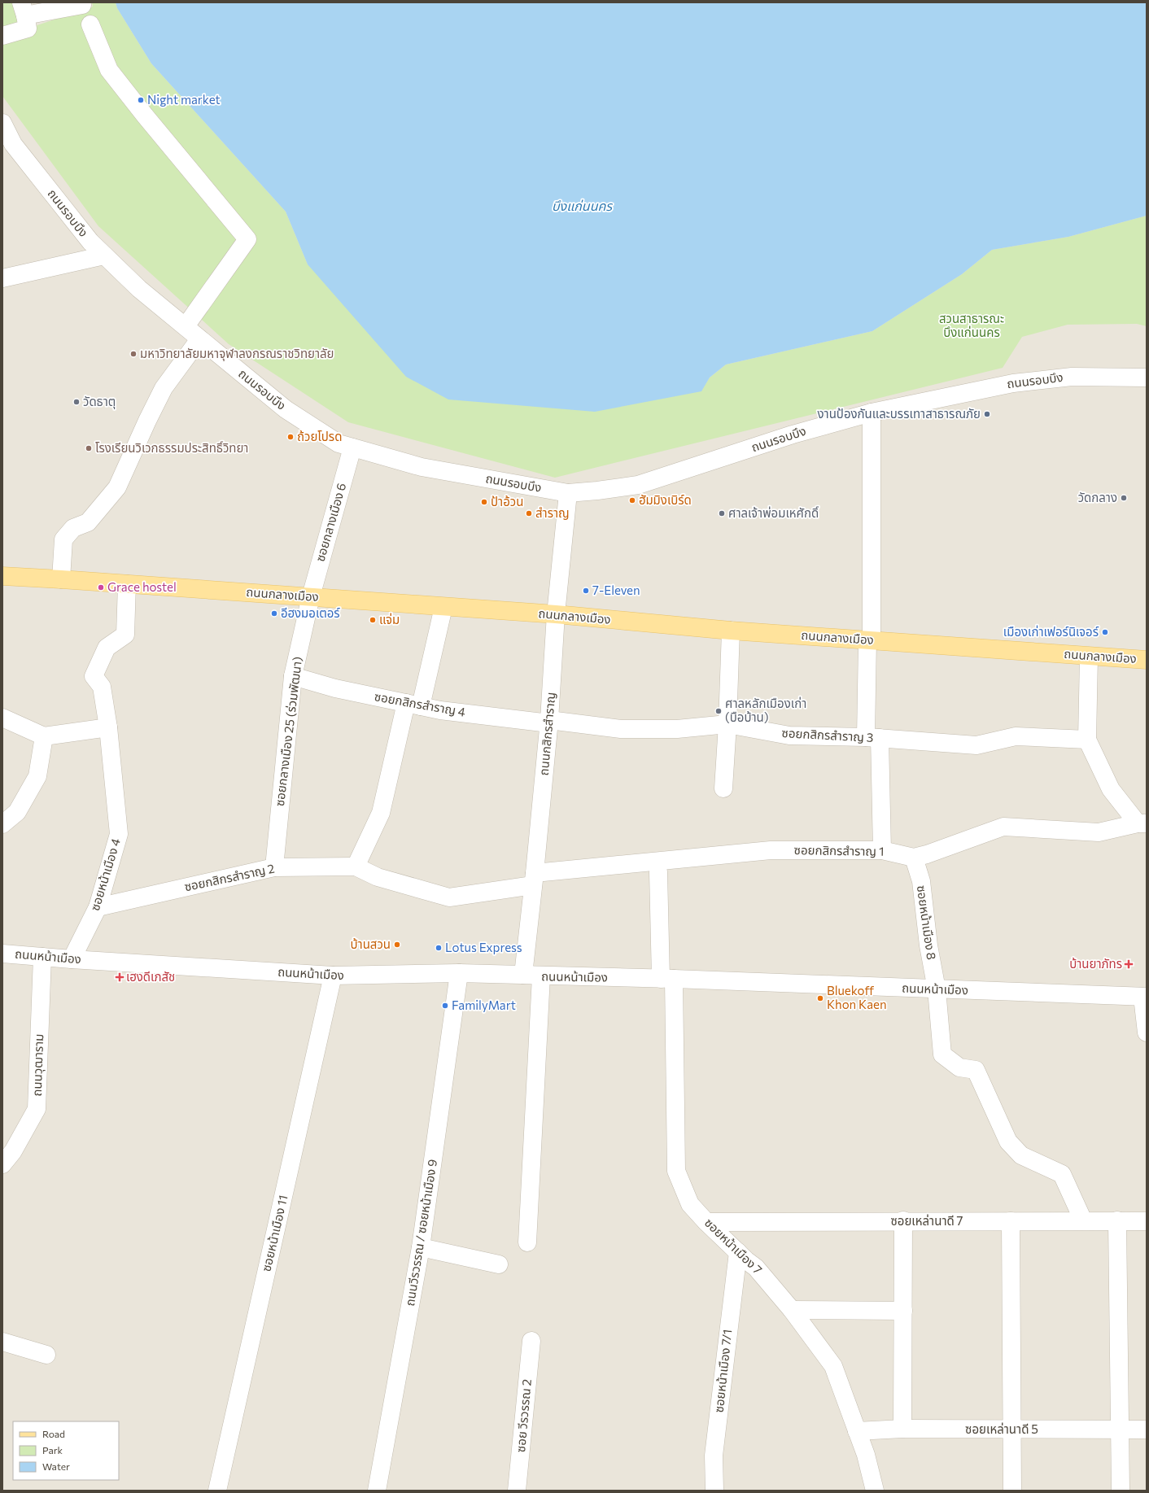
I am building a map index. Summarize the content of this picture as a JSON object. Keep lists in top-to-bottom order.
{
  "streets": {
    "main road": ["ถนนกลางเมือง"],
    "street": [
      "ถนนรอบบึง",
      "ซอยกลางเมือง 6",
      "ซอยกสิกรสำราญ 4",
      "ซอยกลางเมือง 25 (ร่วมพัฒนา)",
      "ถนนกสิกรสำราญ",
      "ซอยกสิกรสำราญ 3",
      "ซอยกสิกรสำราญ 1",
      "ซอยหน้าเมือง 4",
      "ซอยกสิกรสำราญ 2",
      "ซอยหน้าเมือง 8",
      "ถนนหน้าเมือง",
      "ถนนวุฒาราม",
      "ซอยเหล่านาดี 7",
      "ถนนวีรวรรณ / ซอยหน้าเมือง 9",
      "ซอยหน้าเมือง 11",
      "ซอยหน้าเมือง 7",
      "ซอยหน้าเมือง 7/1",
      "ซอย วีรวรรณ 2",
      "ซอยเหล่านาดี 5"
    ]
  },
  "crossings": [
    ["ถนนรอบบึง", "ซอยกลางเมือง 6"],
    ["ถนนรอบบึง", "ถนนกสิกรสำราญ"],
    ["ซอยกลางเมือง 6", "ถนนกลางเมือง"],
    ["ซอยกลางเมือง 6", "ซอยกลางเมือง 25 (ร่วมพัฒนา)"],
    ["ถนนกลางเมือง", "ซอยกลางเมือง 25 (ร่วมพัฒนา)"],
    ["ถนนกลางเมือง", "ถนนกสิกรสำราญ"],
    ["ถนนกลางเมือง", "ซอยหน้าเมือง 4"],
    ["ซอยกสิกรสำราญ 4", "ซอยกลางเมือง 25 (ร่วมพัฒนา)"],
    ["ซอยกสิกรสำราญ 4", "ถนนกสิกรสำราญ"],
    ["ซอยกสิกรสำราญ 4", "ซอยกสิกรสำราญ 3"],
    ["ซอยกลางเมือง 25 (ร่วมพัฒนา)", "ซอยกสิกรสำราญ 2"],
    ["ถนนกสิกรสำราญ", "ซอยกสิกรสำราญ 3"],
    ["ถนนกสิกรสำราญ", "ซอยกสิกรสำราญ 1"],
    ["ถนนกสิกรสำราญ", "ซอยกสิกรสำราญ 2"],
    ["ถนนกสิกรสำราญ", "ถนนหน้าเมือง"],
    ["ซอยกสิกรสำราญ 1", "ซอยกสิกรสำราญ 2"],
    ["ซอยกสิกรสำราญ 1", "ซอยหน้าเมือง 8"],
    ["ซอยหน้าเมือง 4", "ซอยกสิกรสำราญ 2"],
    ["ซอยหน้าเมือง 4", "ถนนหน้าเมือง"],
    ["ซอยหน้าเมือง 8", "ถนนหน้าเมือง"],
    ["ซอยหน้าเมือง 8", "ซอยเหล่านาดี 7"],
    ["ถนนหน้าเมือง", "ถนนวุฒาราม"],
    ["ถนนหน้าเมือง", "ถนนวีรวรรณ / ซอยหน้าเมือง 9"],
    ["ถนนหน้าเมือง", "ซอยหน้าเมือง 11"],
    ["ถนนหน้าเมือง", "ซอยหน้าเมือง 7"],
    ["ซอยเหล่านาดี 7", "ซอยหน้าเมือง 7"],
    ["ซอยหน้าเมือง 7", "ซอยหน้าเมือง 7/1"],
    ["ซอยหน้าเมือง 7", "ซอยเหล่านาดี 5"]
  ],
  "water": ["บึงแก่นนคร"],
  "parks": ["สวนสาธารณะ บึงแก่นนคร"],
  "places": {
    "other": [
      "Night market",
      "มหาวิทยาลัยมหาจุฬาลงกรณราชวิทยาลัย",
      "วัดธาตุ",
      "งานป้องกันและบรรเทาสาธารณภัย",
      "ถ้วยโปรด",
      "โรงเรียนวิเวกธรรมประสิทธิ์วิทยา",
      "วัดกลาง",
      "ฮัมมิงเบิร์ด",
      "ป้าอ้วน",
      "สำราญ",
      "ศาลเจ้าพ่อมเหศักดิ์",
      "Grace hostel",
      "7-Eleven",
      "อีฮงมอเตอร์",
      "แจ่ม",
      "เมืองเก่าเฟอร์นิเจอร์",
      "ศาลหลักเมืองเก่า (บือบ้าน)",
      "บ้านสวน",
      "Lotus Express",
      "Bluekoff Khon Kaen",
      "FamilyMart"
    ],
    "health": ["บ้านยาภัทร", "เฮงดีเภสัช"]
  },
  "legend": ["Road", "Park", "Water"]
}
